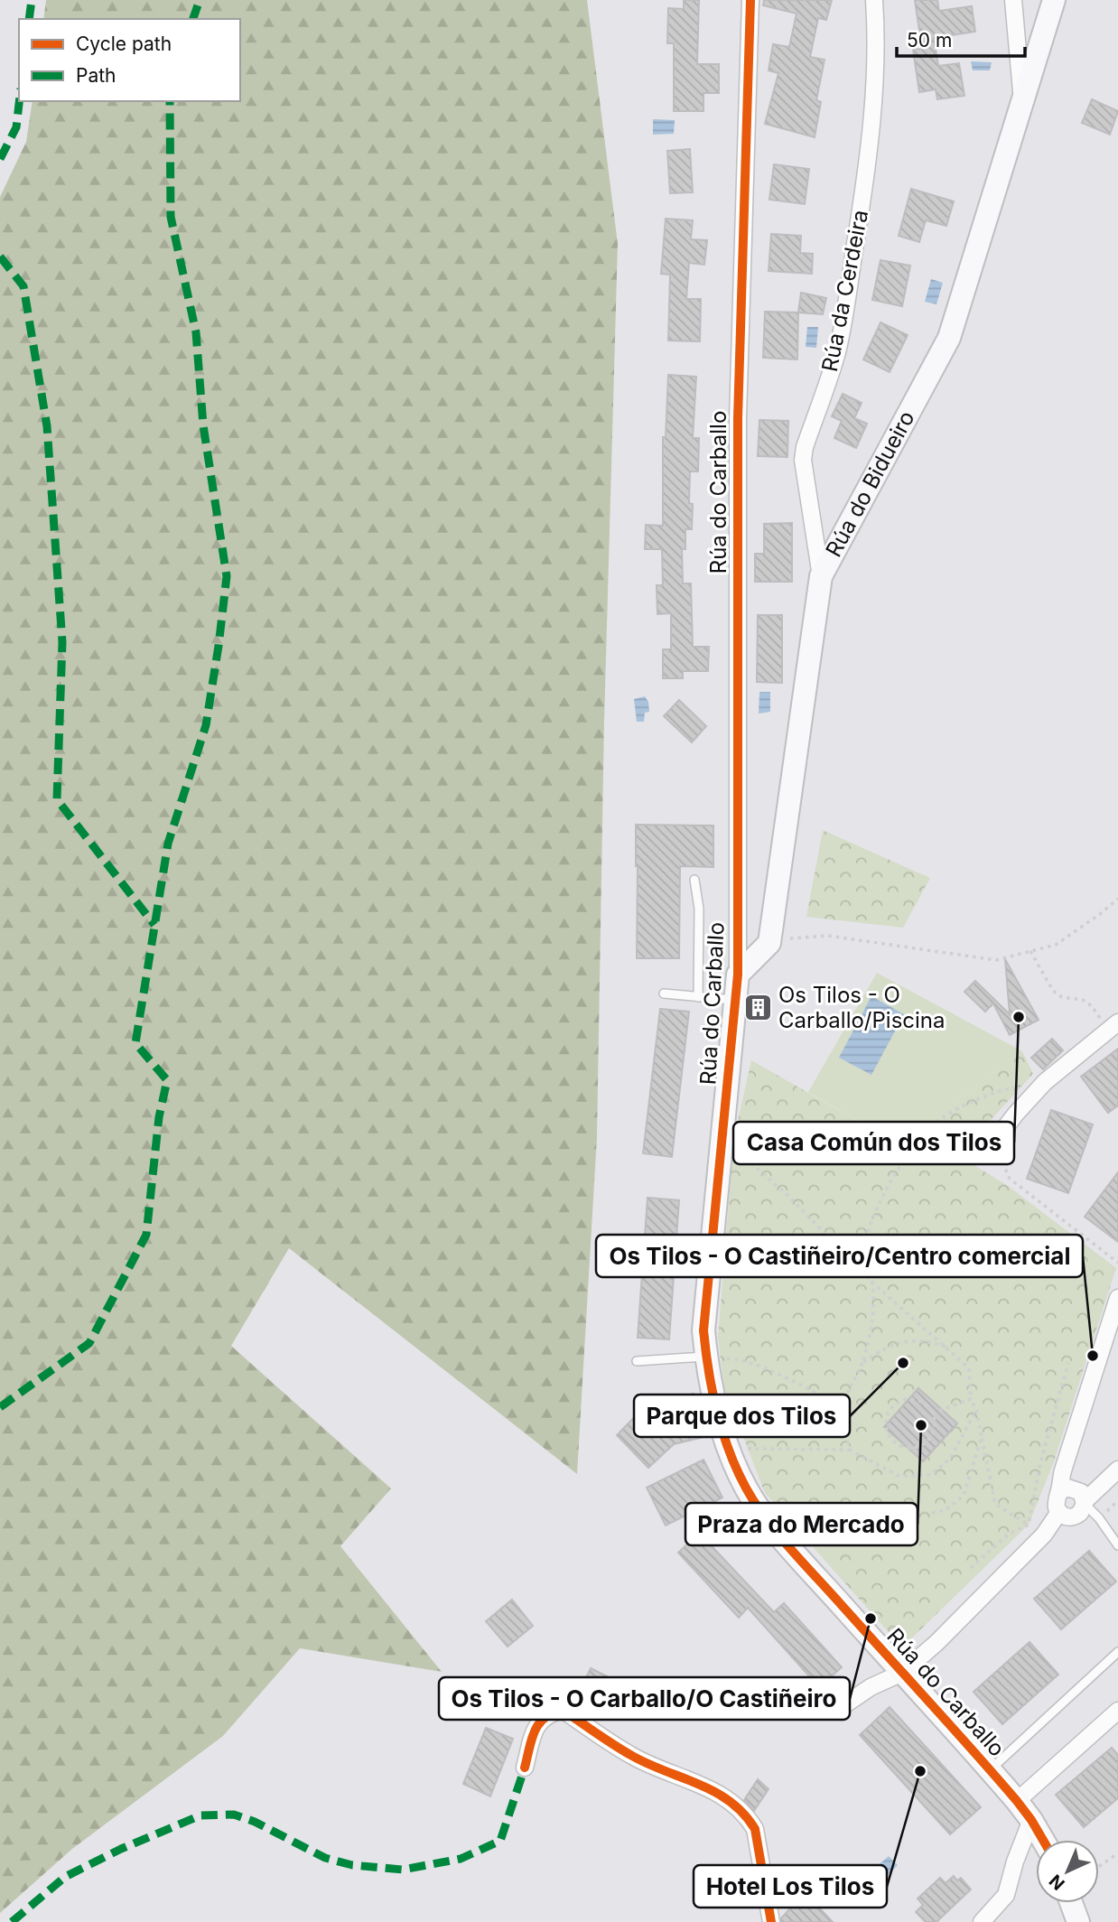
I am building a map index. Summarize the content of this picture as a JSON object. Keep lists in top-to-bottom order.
{
  "streets": {
    "street": ["Rúa da Cerdeira", "Rúa do Bidueiro", "Rúa do Carballo"]
  },
  "crossings": [
    ["Rúa da Cerdeira", "Rúa do Bidueiro"],
    ["Rúa do Bidueiro", "Rúa do Carballo"]
  ],
  "places": {
    "building": ["Os Tilos - O Carballo/Piscina"],
    "other": [
      "Casa Común dos Tilos",
      "Os Tilos - O Castiñeiro/Centro comercial",
      "Parque dos Tilos",
      "Praza do Mercado",
      "Os Tilos - O Carballo/O Castiñeiro",
      "Hotel Los Tilos"
    ]
  },
  "legend": ["Cycle path", "Path"],
  "scale_bar": "50 m",
  "north": "bottom left"
}
